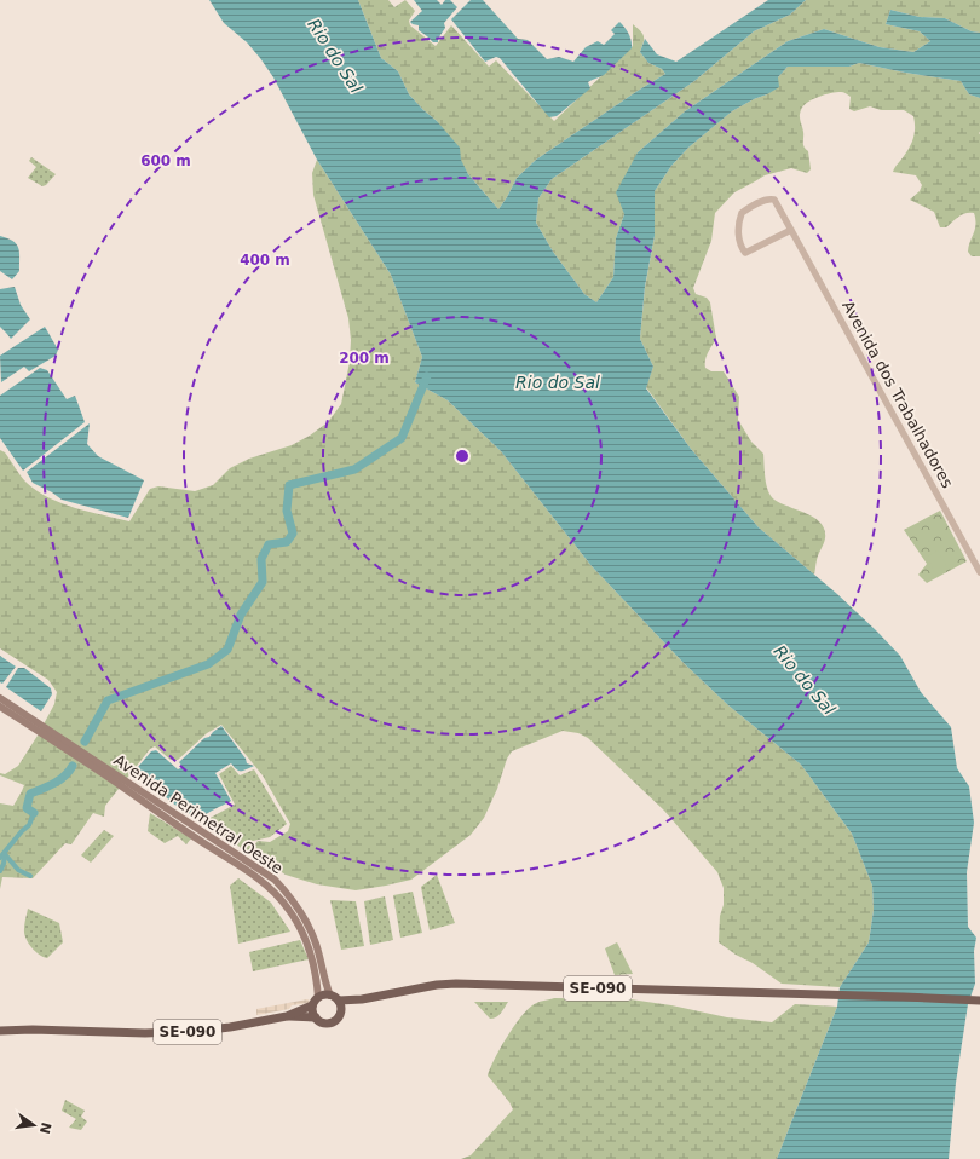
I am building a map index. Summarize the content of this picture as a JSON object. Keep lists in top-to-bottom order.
{
  "streets": {
    "main road": ["Avenida Perimetral Oeste", "SE-090"],
    "street": ["Avenida dos Trabalhadores"]
  },
  "crossings": [
    ["Avenida Perimetral Oeste", "SE-090"]
  ],
  "water": ["Rio do Sal"],
  "north": "right",
  "rings": ["600 m", "400 m", "200 m"]
}
